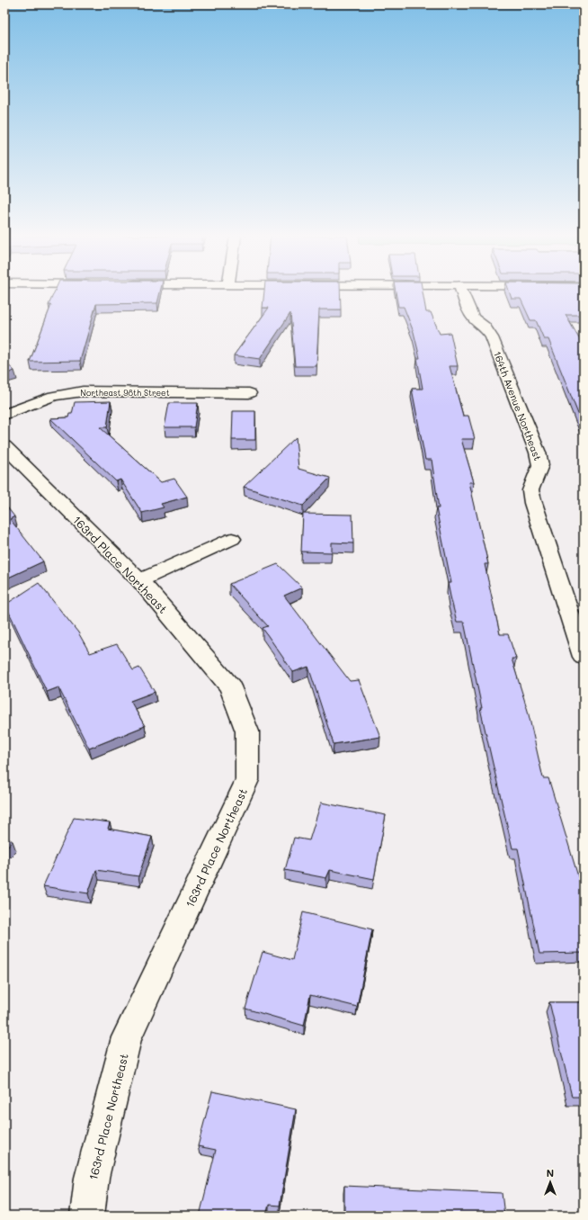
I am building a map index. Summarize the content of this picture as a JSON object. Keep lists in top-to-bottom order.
{
  "streets": {
    "street": ["Northeast 98th Street", "164th Avenue Northeast", "163rd Place Northeast"]
  },
  "north": "top"
}
